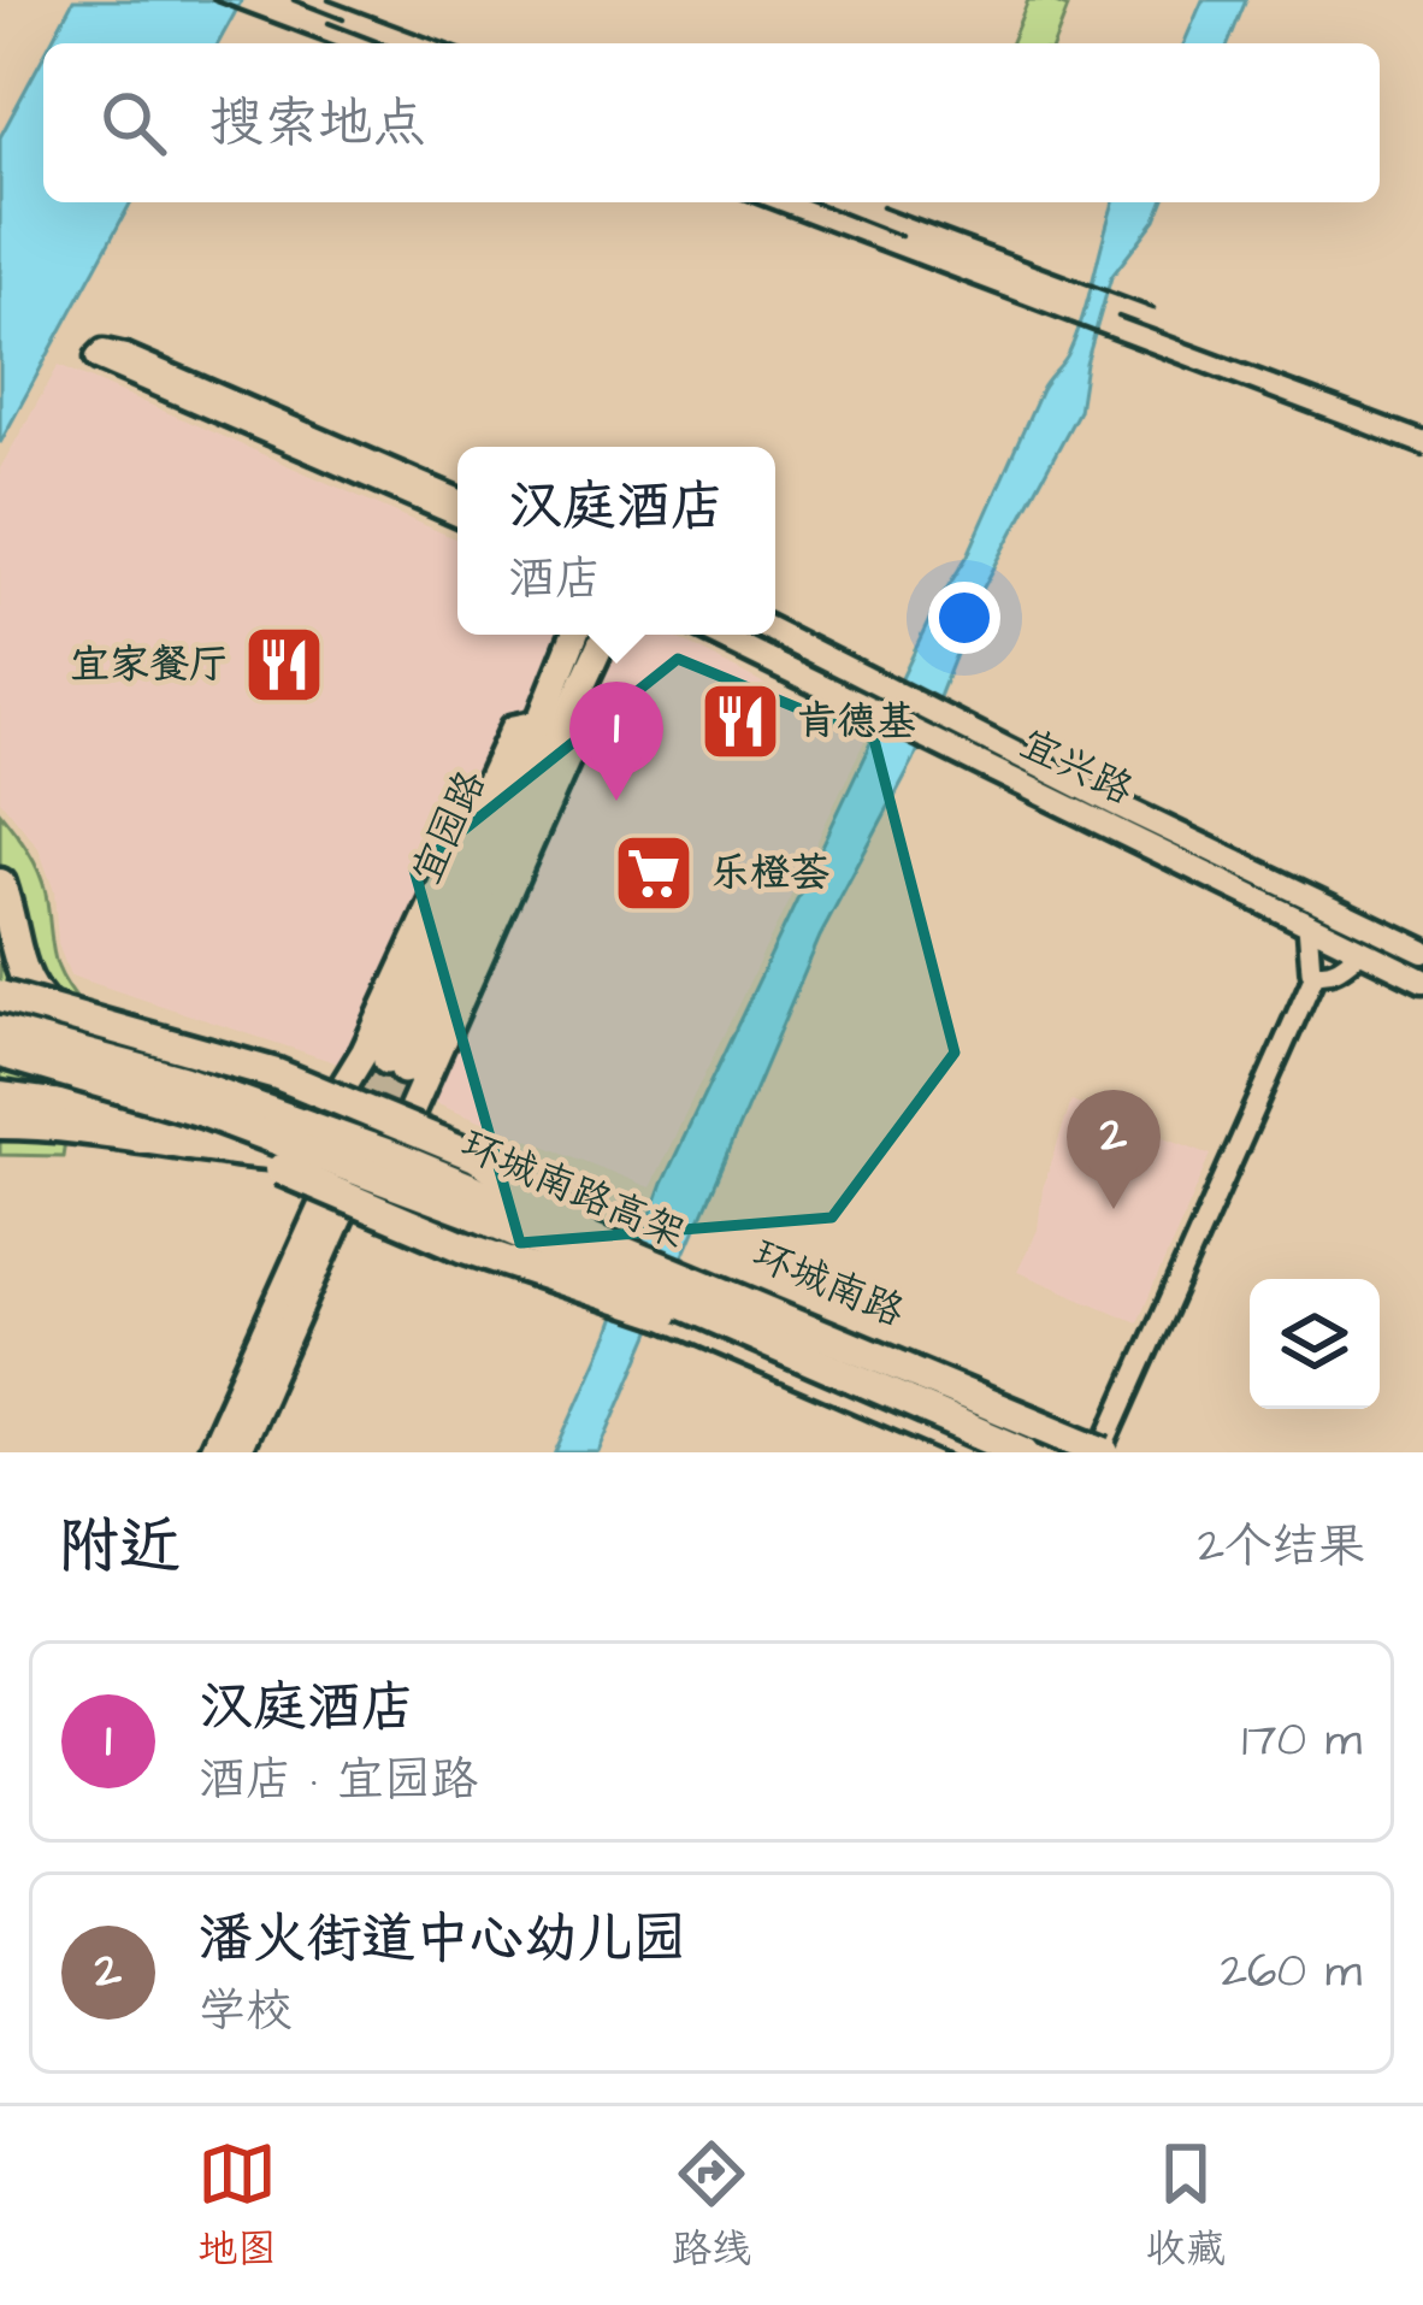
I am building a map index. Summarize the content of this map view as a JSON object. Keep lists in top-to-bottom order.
{
  "streets": {
    "main road": ["宜园路", "环城南路高架", "环城南路"],
    "street": ["宜兴路"]
  },
  "crossings": [
    ["宜园路", "环城南路"],
    ["环城南路高架", "环城南路"]
  ],
  "places": {
    "restaurant": ["宜家餐厅", "肯德基"],
    "supermarket": ["乐橙荟"]
  },
  "page": {
    "search": "搜索地点",
    "popup": ["汉庭酒店", "酒店"],
    "pins": ["1", "2"],
    "heading": ["附近", "2个结果"],
    "list": [
      {
        "mark": "1",
        "name": "汉庭酒店",
        "note": "酒店 · 宜园路",
        "value": "170 m"
      },
      {
        "mark": "2",
        "name": "潘火街道中心幼儿园",
        "note": "学校",
        "value": "260 m"
      }
    ],
    "nav": ["地图", "路线", "收藏"]
  }
}
